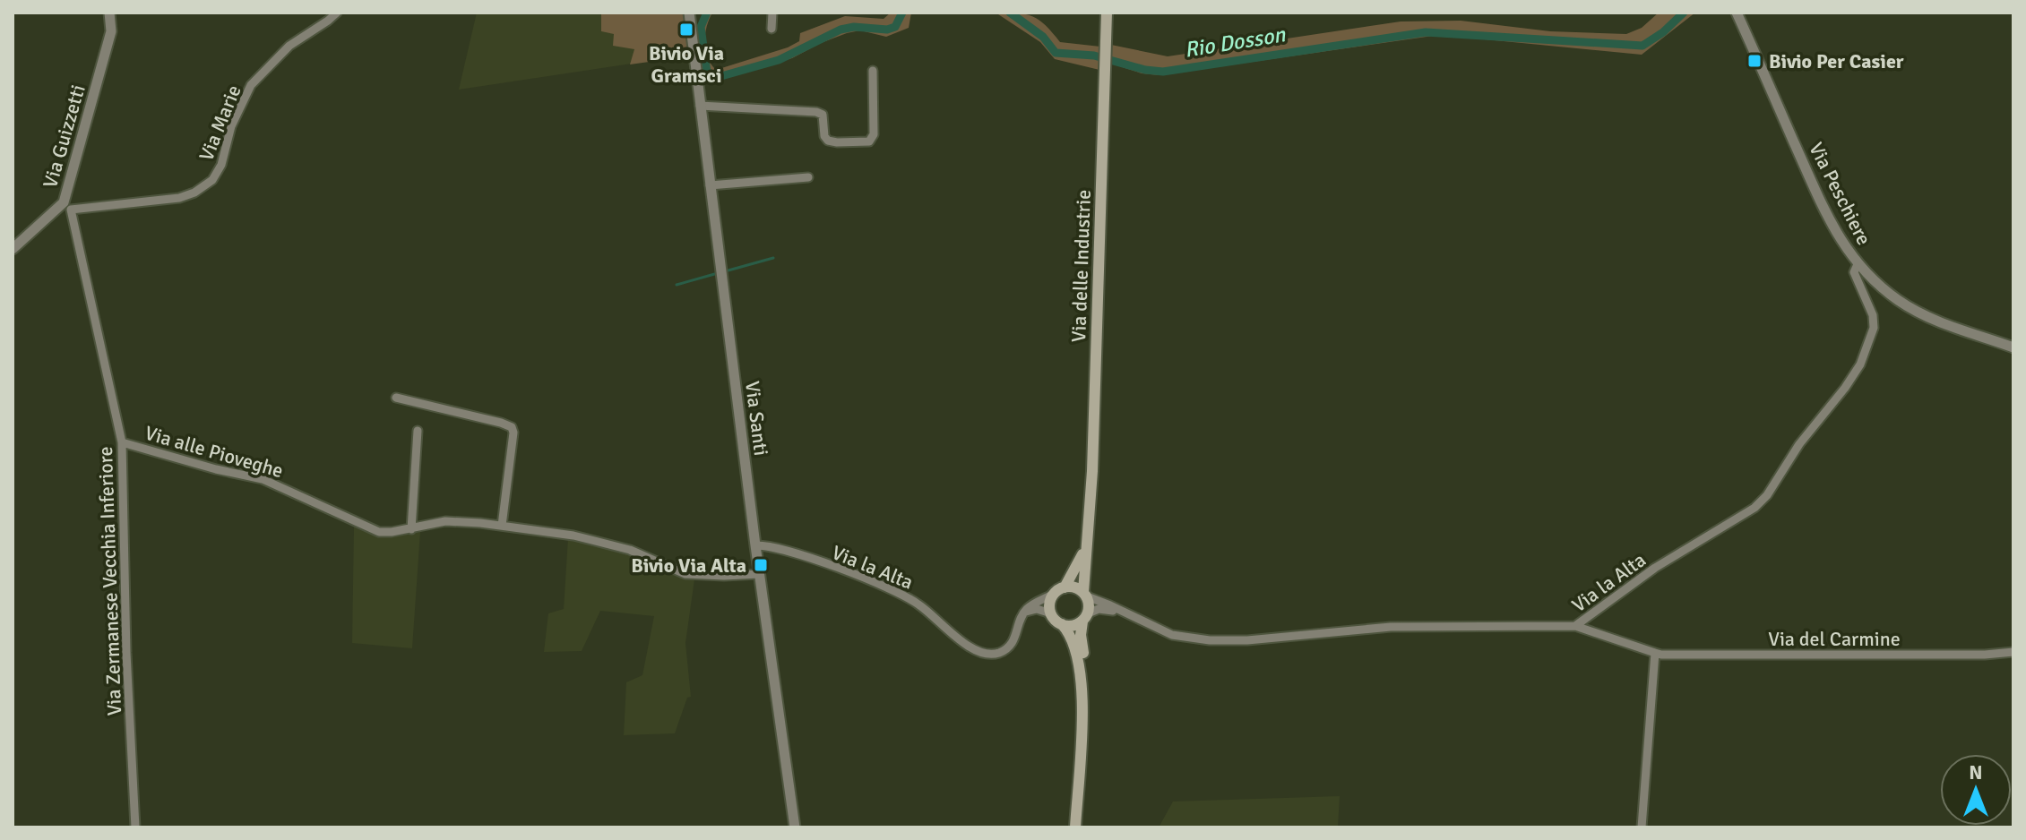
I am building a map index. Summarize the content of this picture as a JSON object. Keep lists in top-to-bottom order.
{
  "streets": {
    "main road": ["Via delle Industrie"],
    "street": [
      "Via Marie",
      "Via Guizzetti",
      "Via Peschiere",
      "Via Santi",
      "Via alle Pioveghe",
      "Via la Alta",
      "Via Zermanese Vecchia Inferiore",
      "Via del Carmine"
    ]
  },
  "crossings": [
    ["Via Marie", "Via Guizzetti"],
    ["Via Marie", "Via Zermanese Vecchia Inferiore"],
    ["Via Guizzetti", "Via Zermanese Vecchia Inferiore"],
    ["Via Peschiere", "Via la Alta"],
    ["Via Santi", "Via alle Pioveghe"],
    ["Via Santi", "Via la Alta"],
    ["Via alle Pioveghe", "Via Zermanese Vecchia Inferiore"],
    ["Via la Alta", "Via del Carmine"]
  ],
  "water": ["Rio Dosson"],
  "places": {
    "transit": ["Bivio Via Gramsci", "Bivio Per Casier", "Bivio Via Alta"]
  },
  "north": "top"
}
